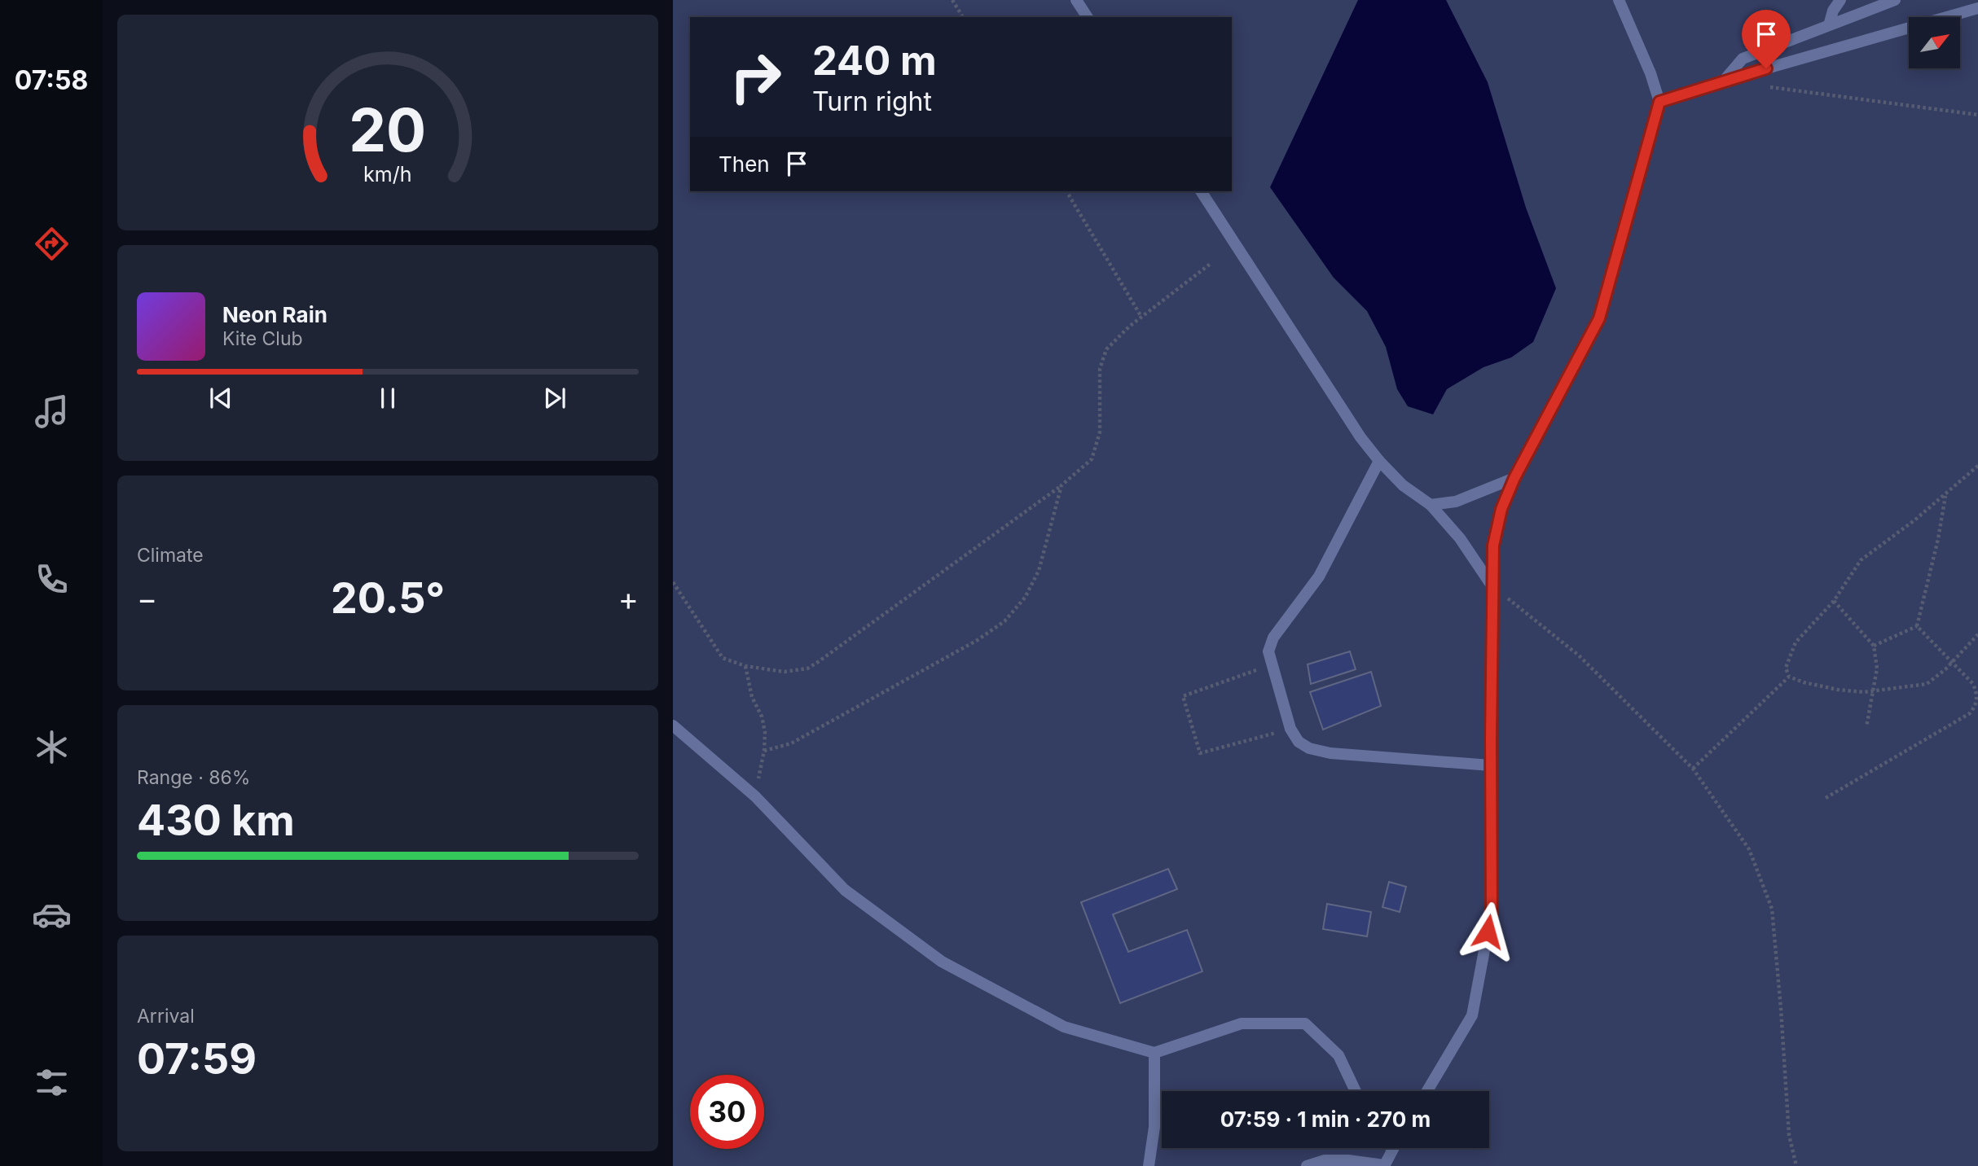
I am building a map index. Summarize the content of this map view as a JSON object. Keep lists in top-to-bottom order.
{
  "north": "top right",
  "page": {
    "tabs": "07:58",
    "turn": ["240 m", "Turn right"],
    "then": "Then",
    "song": ["Neon Rain", "Kite Club"],
    "tile": [
      "Climate",
      ["Range · 86%", "430 km"],
      ["Arrival", "07:59"]
    ],
    "heat": ["−", "20.5°", "+"],
    "limit": "30",
    "trip": "07:59 · 1 min · 270 m",
    "gauge": ["20", "km/h"]
  }
}
